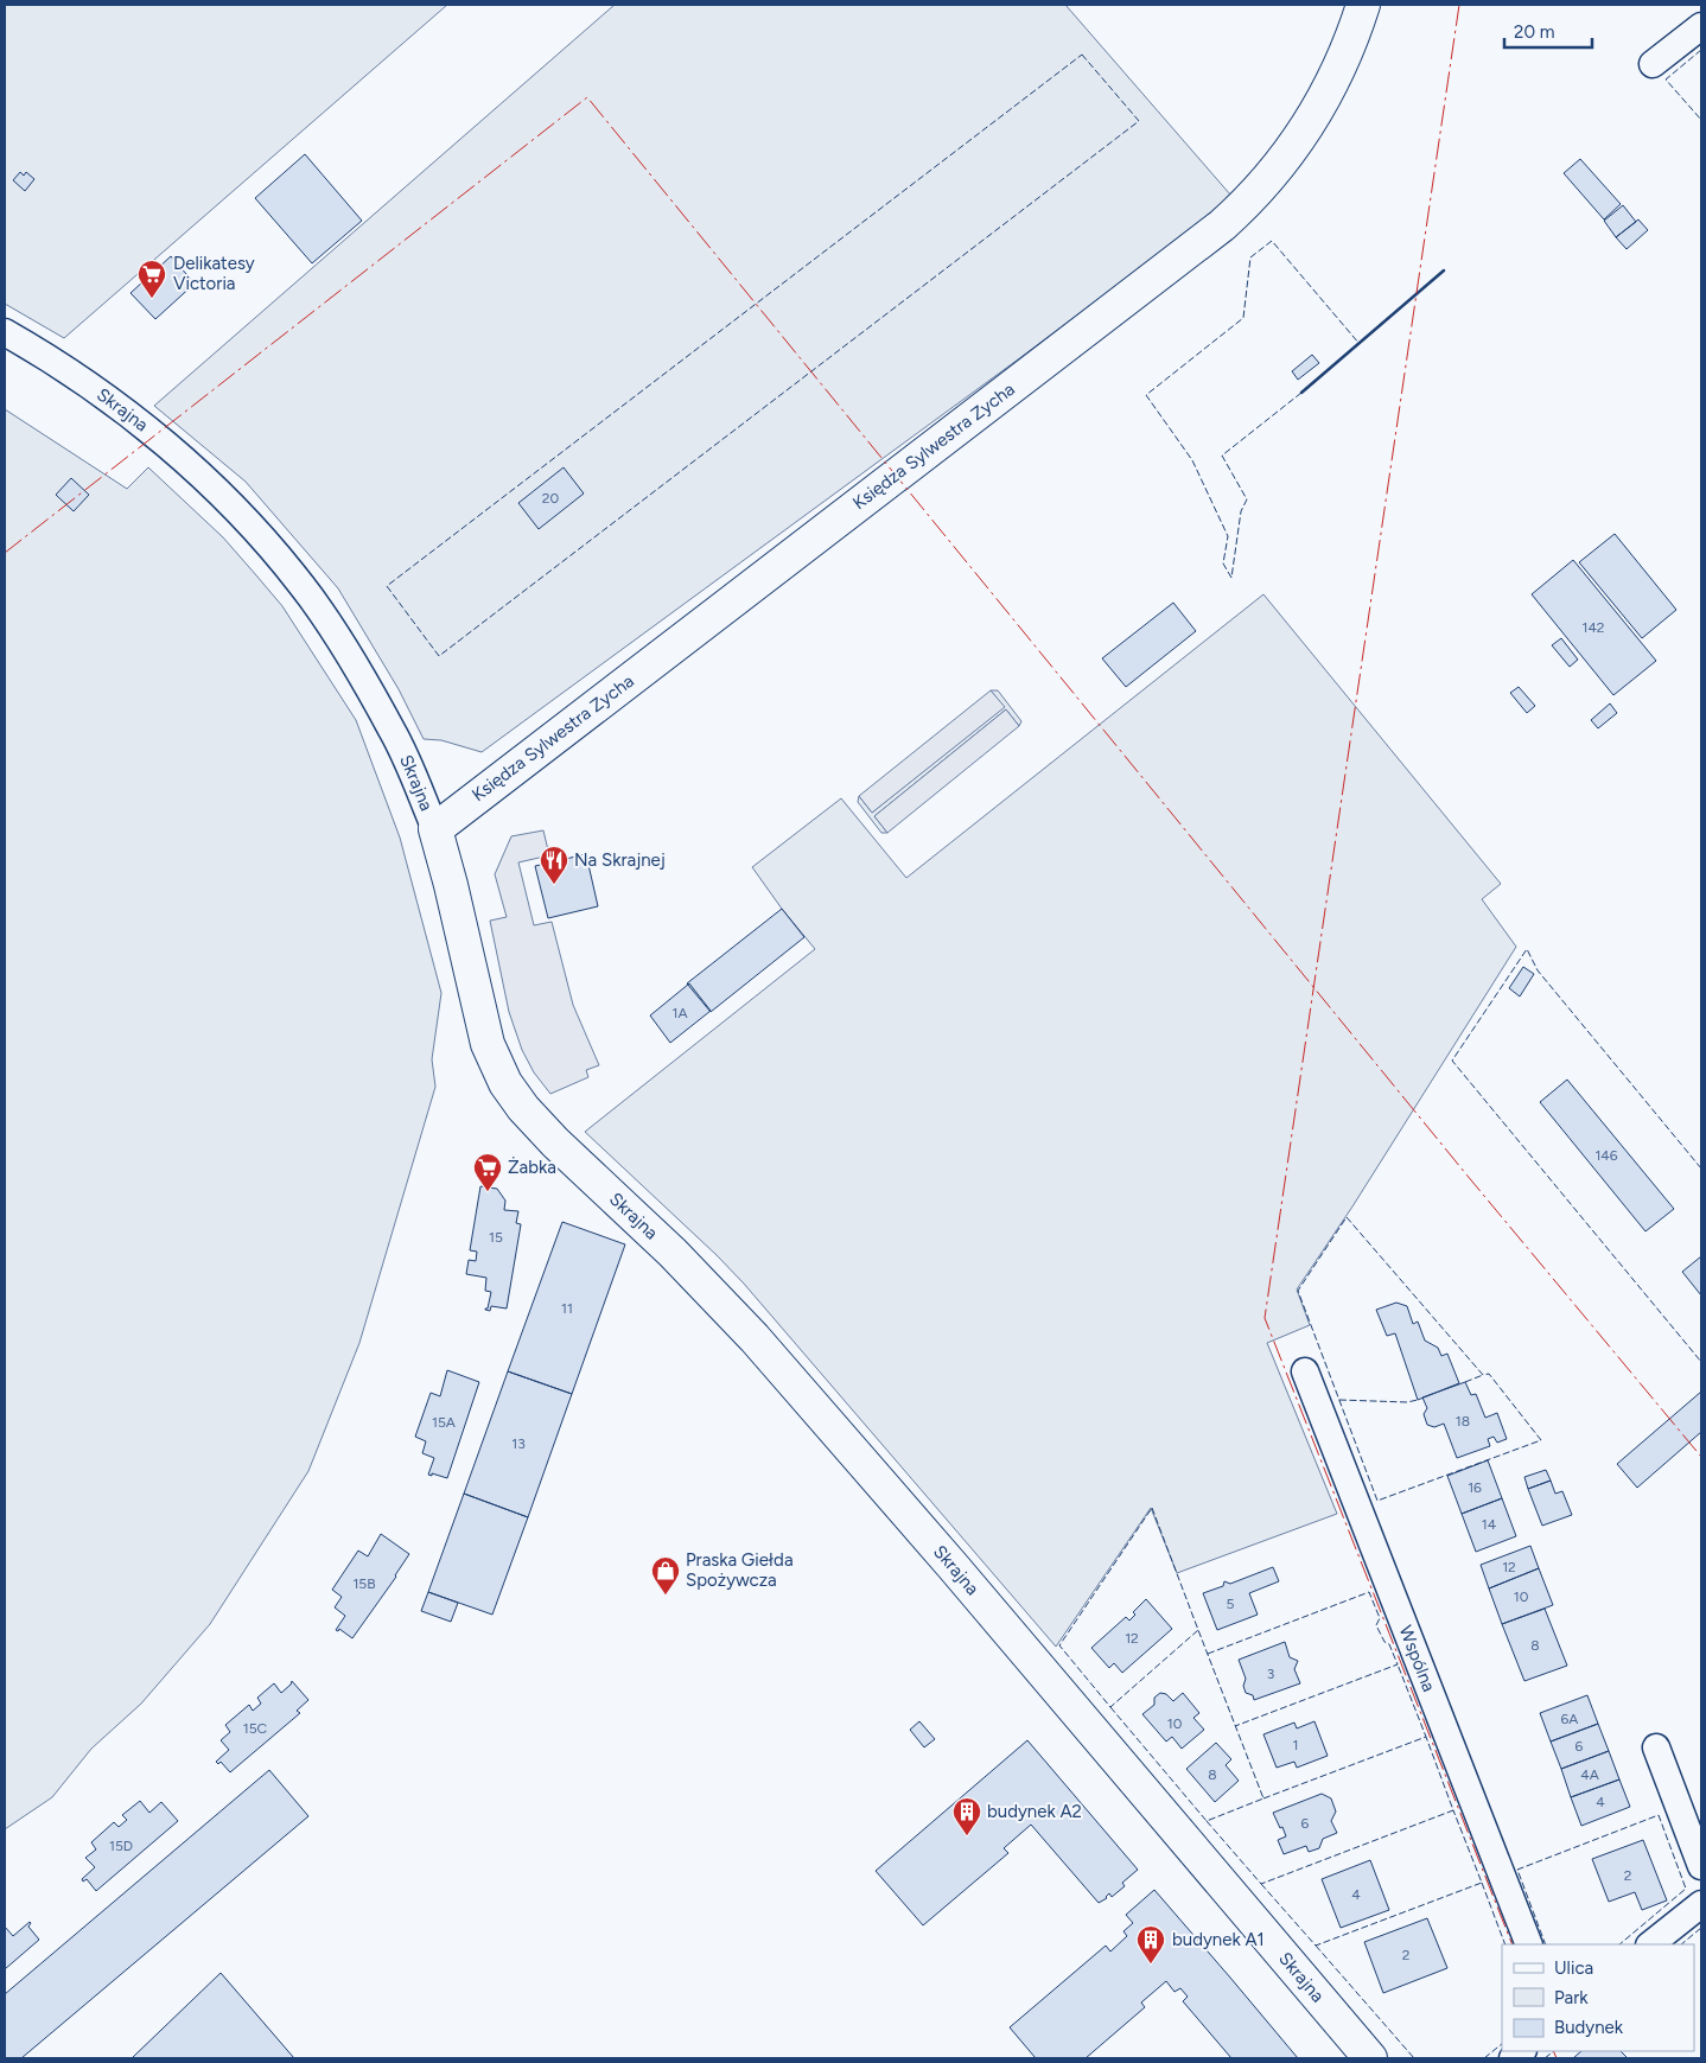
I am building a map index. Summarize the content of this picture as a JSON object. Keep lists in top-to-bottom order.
{
  "streets": {
    "street": ["Skrajna", "Księdza Sylwestra Zycha", "Wspólna"]
  },
  "crossings": [
    ["Skrajna", "Księdza Sylwestra Zycha"]
  ],
  "places": {
    "supermarket": ["Delikatesy Victoria", "Żabka"],
    "restaurant": ["Na Skrajnej"],
    "shop": ["Praska Giełda Spożywcza"],
    "building": ["budynek A2", "budynek A1"]
  },
  "house_numbers": [
    "20",
    "142",
    "1A",
    "146",
    "15",
    "11",
    "18",
    "15A",
    "13",
    "16",
    "14",
    "12",
    "15B",
    "10",
    "5",
    "12",
    "8",
    "3",
    "6A",
    "10",
    "15C",
    "1",
    "6",
    "8",
    "4A",
    "4",
    "6",
    "15D",
    "2",
    "4",
    "2"
  ],
  "legend": ["Ulica", "Park", "Budynek"],
  "scale_bar": "20 m"
}
